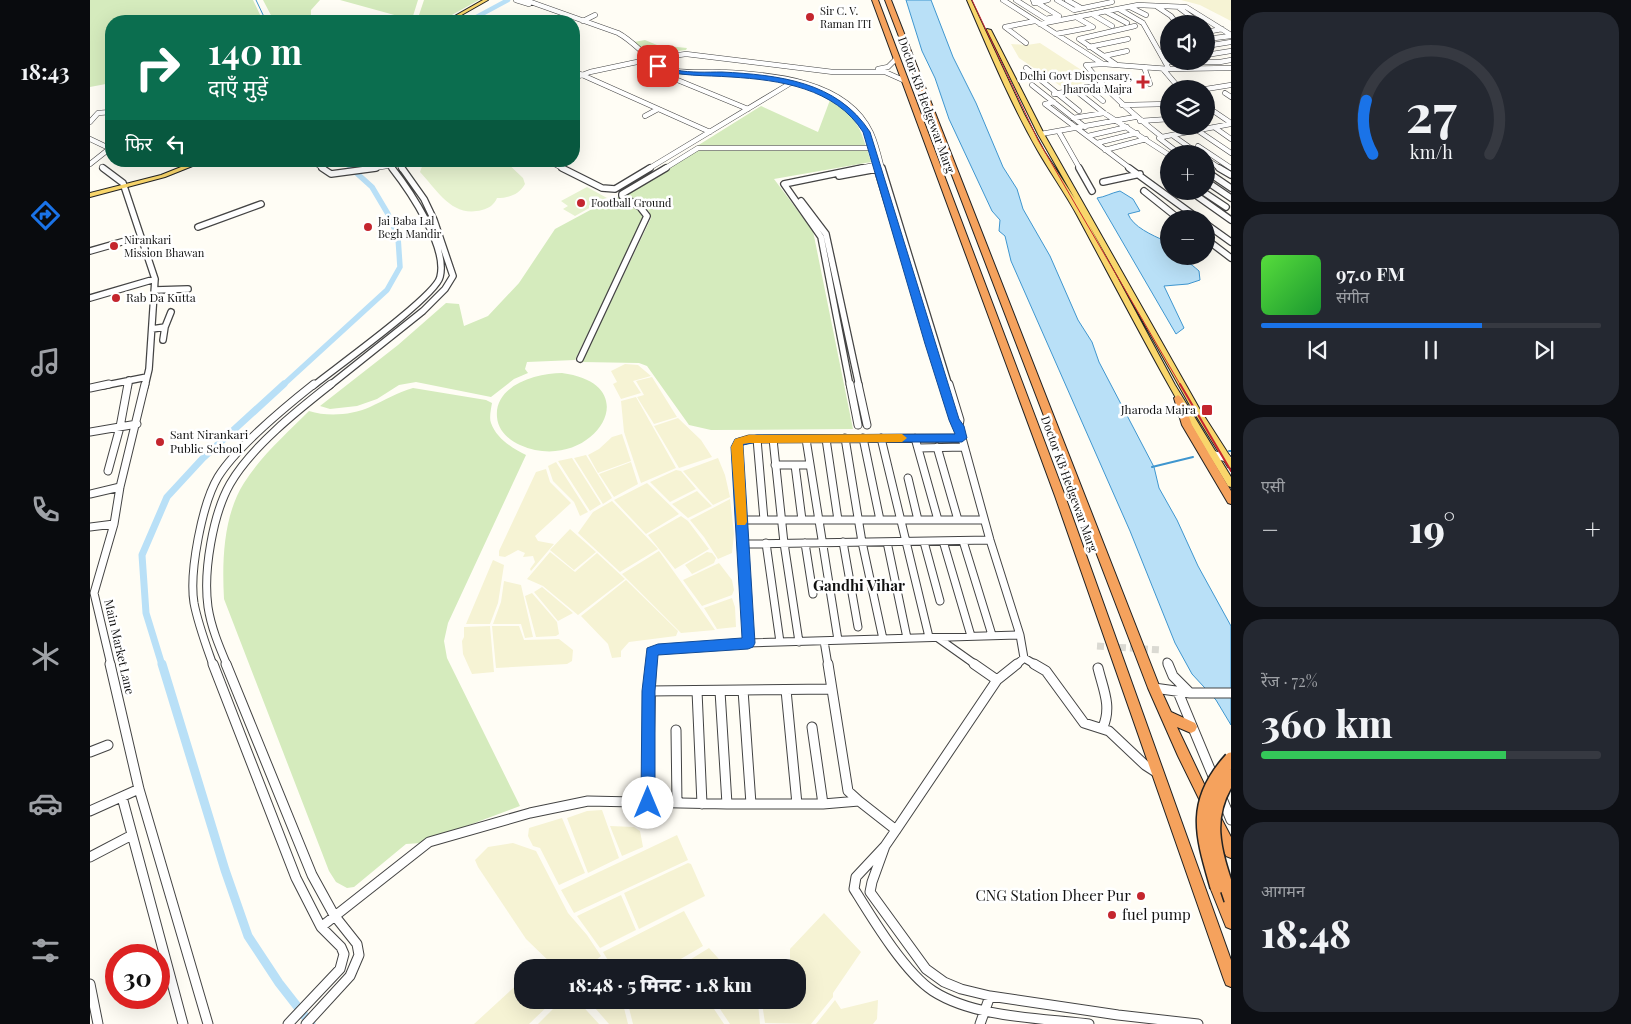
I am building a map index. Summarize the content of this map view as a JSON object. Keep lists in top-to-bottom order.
{
  "streets": {
    "highway": ["Doctor KB Hedgewar Marg"],
    "street": ["Main Market Lane"]
  },
  "districts": ["Gandhi Vihar"],
  "places": {
    "other": [
      "Sir C. V. Raman ITI",
      "Football Ground",
      "Jai Baba Lal Begh Mandir",
      "Nirankari Mission Bhawan",
      "Rab Da Kutta",
      "Sant Nirankari Public School",
      "CNG Station Dheer Pur",
      "fuel pump"
    ],
    "health": ["Delhi Govt Dispensary, Jharoda Majra"],
    "transit": ["Jharoda Majra"]
  },
  "page": {
    "tabs": "18:43",
    "map_buttons": ["+", "−"],
    "turn": ["140 m", "दाएँ मुड़ें"],
    "then": "फिर",
    "song": ["97.0 FM", "संगीत"],
    "tile": [
      "एसी",
      ["रेंज · 72%", "360 km"],
      ["आगमन", "18:48"]
    ],
    "heat": ["−", "19°", "+"],
    "limit": "30",
    "trip": "18:48 · 5 मिनट · 1.8 km",
    "gauge": ["27", "km/h"]
  }
}
